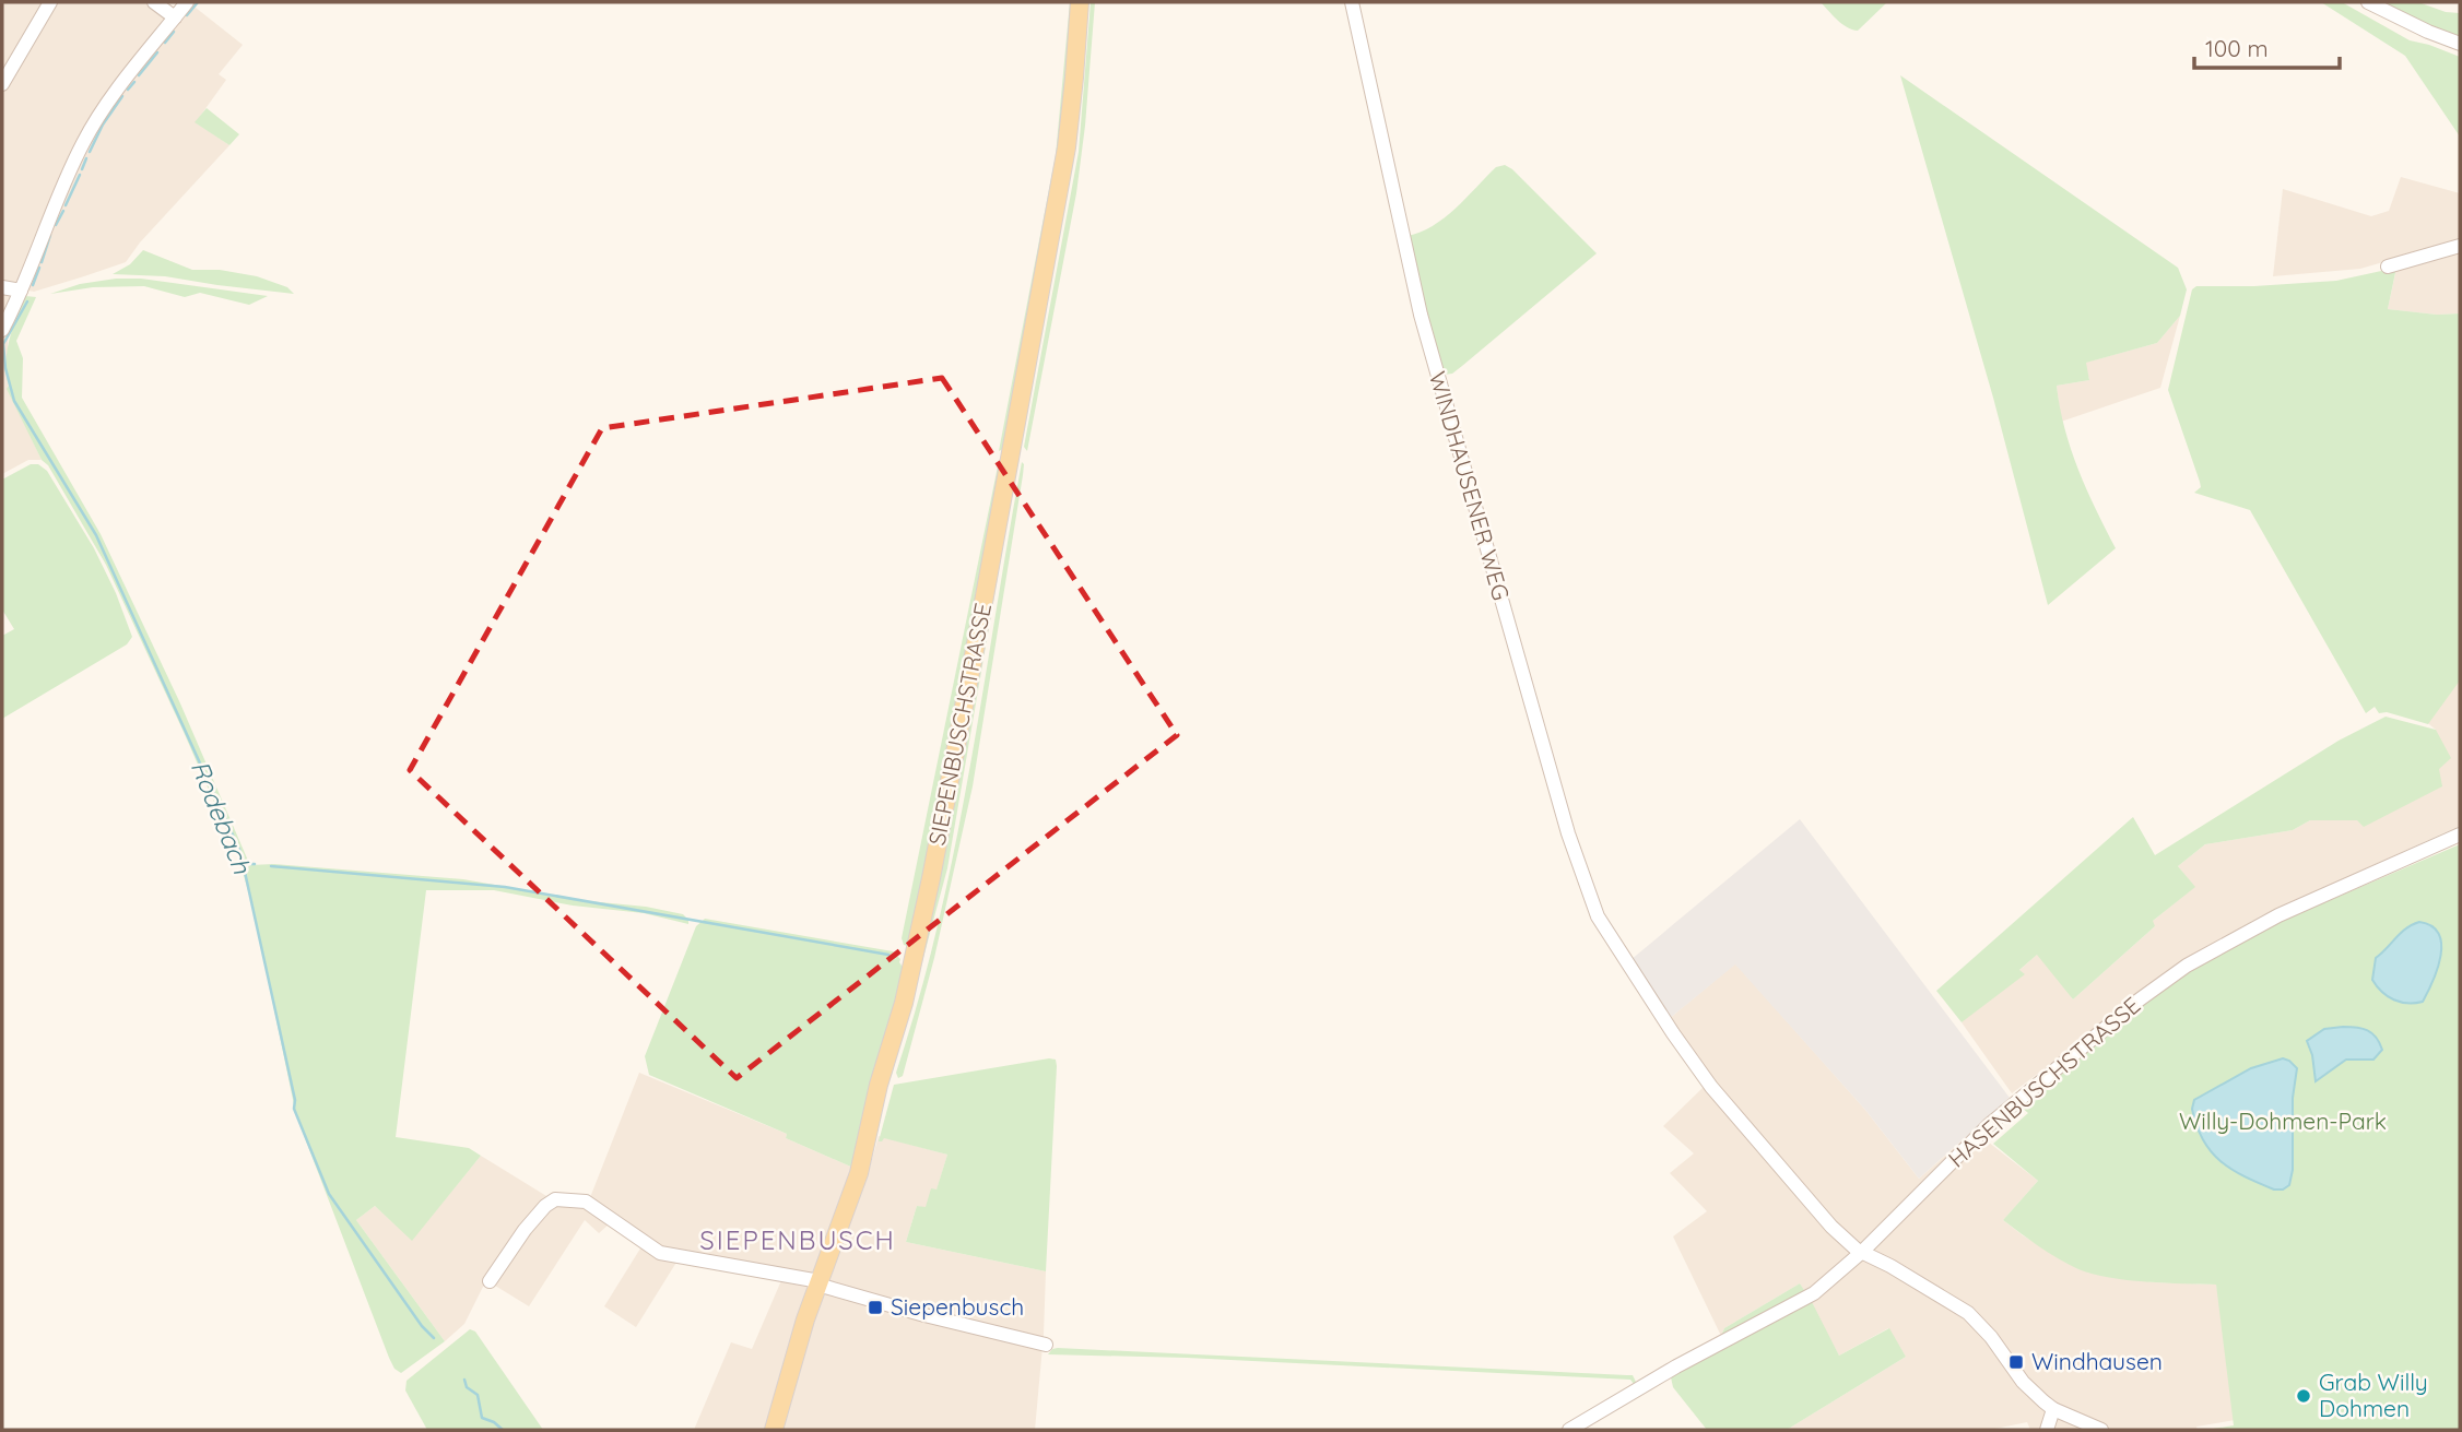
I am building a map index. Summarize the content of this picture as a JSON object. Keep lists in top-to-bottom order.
{
  "streets": {
    "main road": ["SIEPENBUSCHSTRASSE"],
    "street": ["WINDHAUSENER WEG", "HASENBUSCHSTRASSE"]
  },
  "crossings": [
    ["WINDHAUSENER WEG", "HASENBUSCHSTRASSE"]
  ],
  "districts": ["SIEPENBUSCH"],
  "water": ["Rodebach"],
  "parks": ["Willy-Dohmen-Park"],
  "places": {
    "transit": ["Siepenbusch", "Windhausen"],
    "other": ["Grab Willy Dohmen"]
  },
  "scale_bar": "100 m"
}
